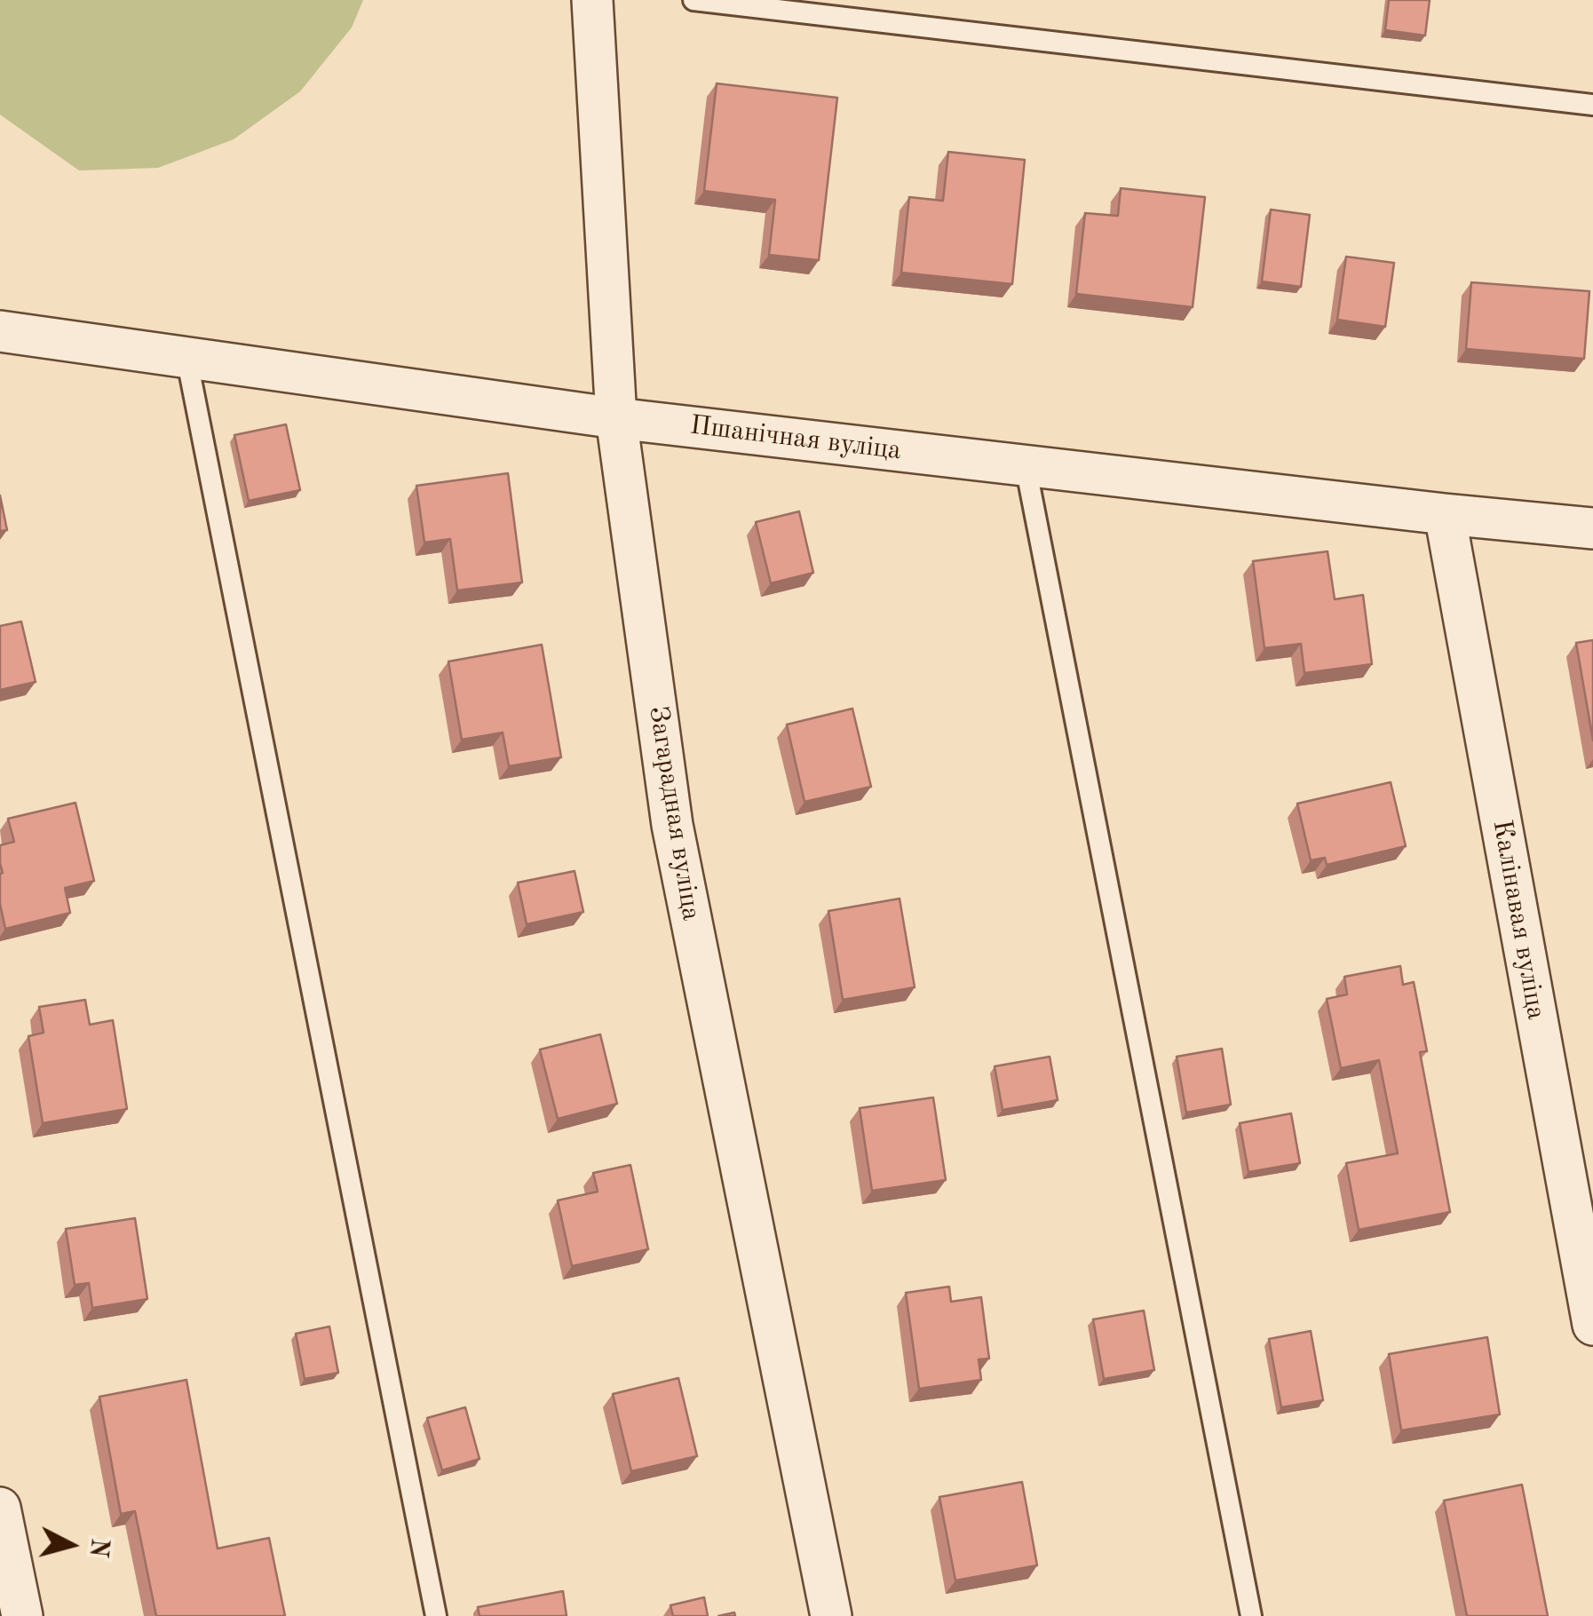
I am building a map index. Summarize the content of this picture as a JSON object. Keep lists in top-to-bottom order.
{
  "streets": {
    "street": ["Пшанічная вуліца", "Загарадная вуліца", "Калінавая вуліца"]
  },
  "crossings": [
    ["Пшанічная вуліца", "Загарадная вуліца"],
    ["Пшанічная вуліца", "Калінавая вуліца"]
  ],
  "north": "right"
}
